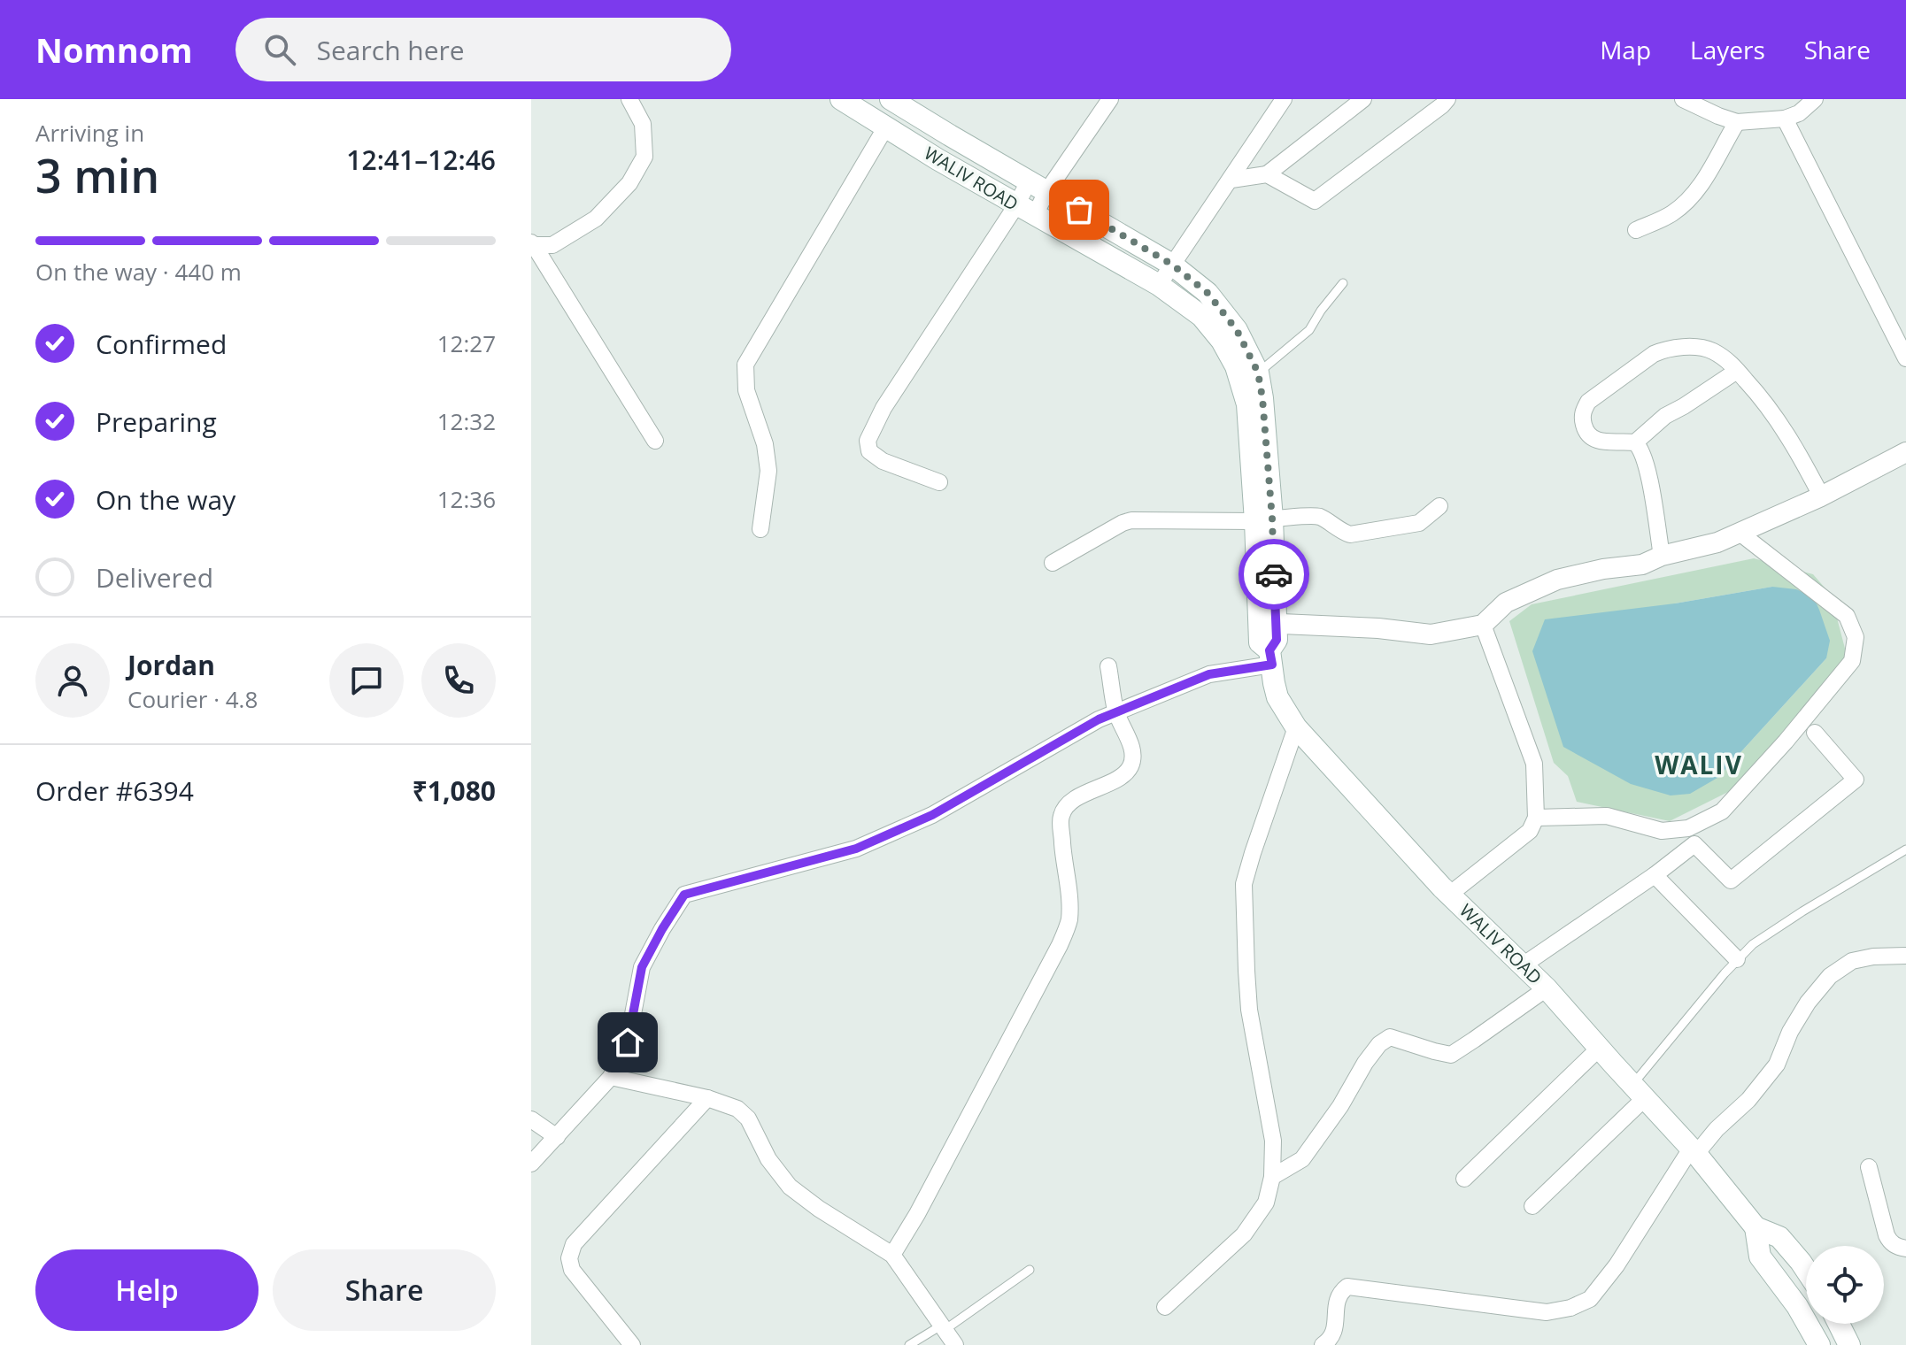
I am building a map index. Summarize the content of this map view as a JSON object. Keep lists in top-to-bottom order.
{
  "streets": {
    "main road": ["WALIV ROAD"]
  },
  "districts": ["WALIV"],
  "page": {
    "header": "Nomnom",
    "search": "Search here",
    "nav": ["Map", "Layers", "Share"],
    "heading": ["3 min", "Arriving in", "12:41–12:46"],
    "panel": [
      "Jordan",
      "Courier · 4.8",
      "Order #6394",
      "₹1,080"
    ],
    "bar": "On the way · 440 m",
    "list": [
      ["Confirmed", "12:27"],
      ["Preparing", "12:32"],
      ["On the way", "12:36"],
      "Delivered"
    ],
    "buttons": ["Help", "Share"]
  }
}
